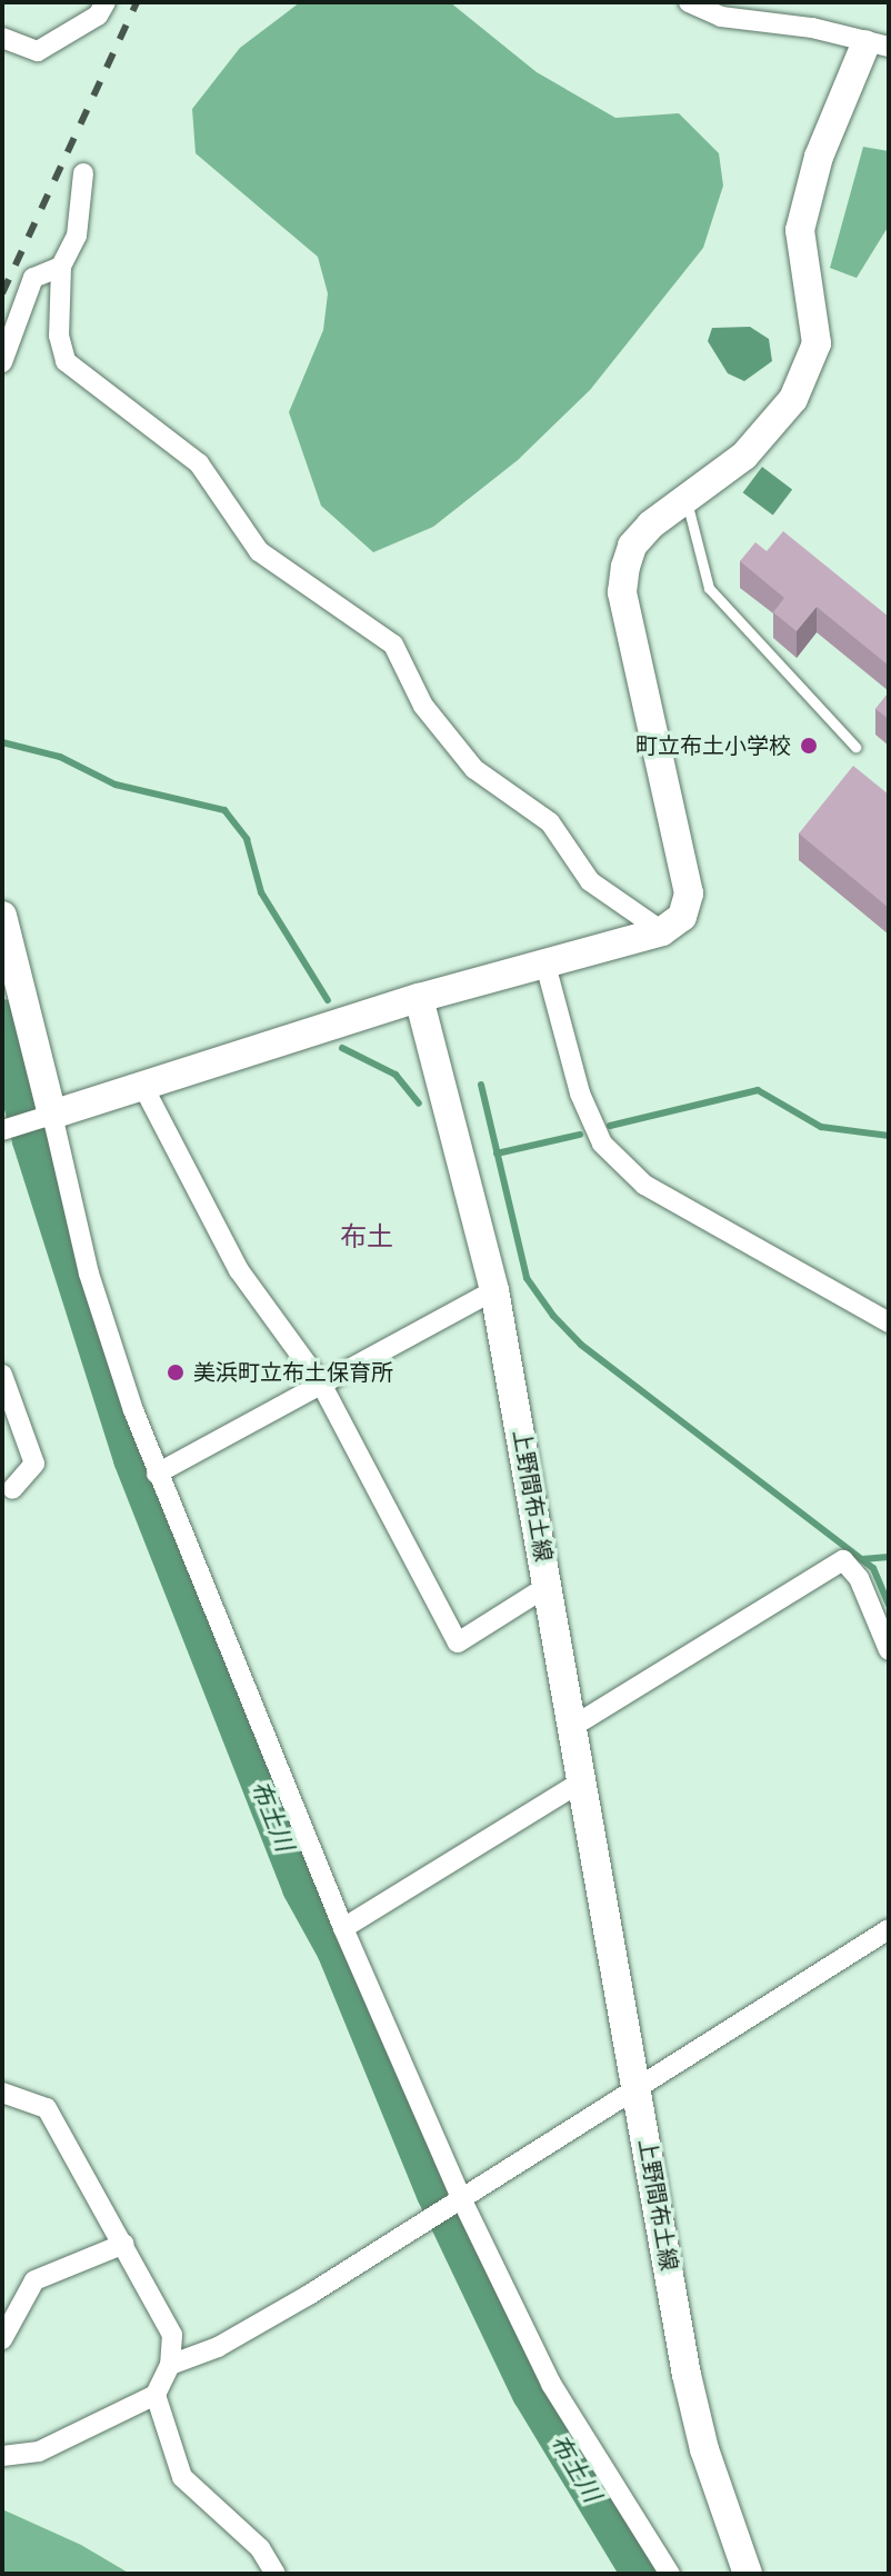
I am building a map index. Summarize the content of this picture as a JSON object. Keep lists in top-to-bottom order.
{
  "streets": {
    "main road": ["上野間布土線"]
  },
  "districts": ["布土"],
  "water": ["布土川"],
  "places": ["町立布土小学校", "美浜町立布土保育所"]
}
